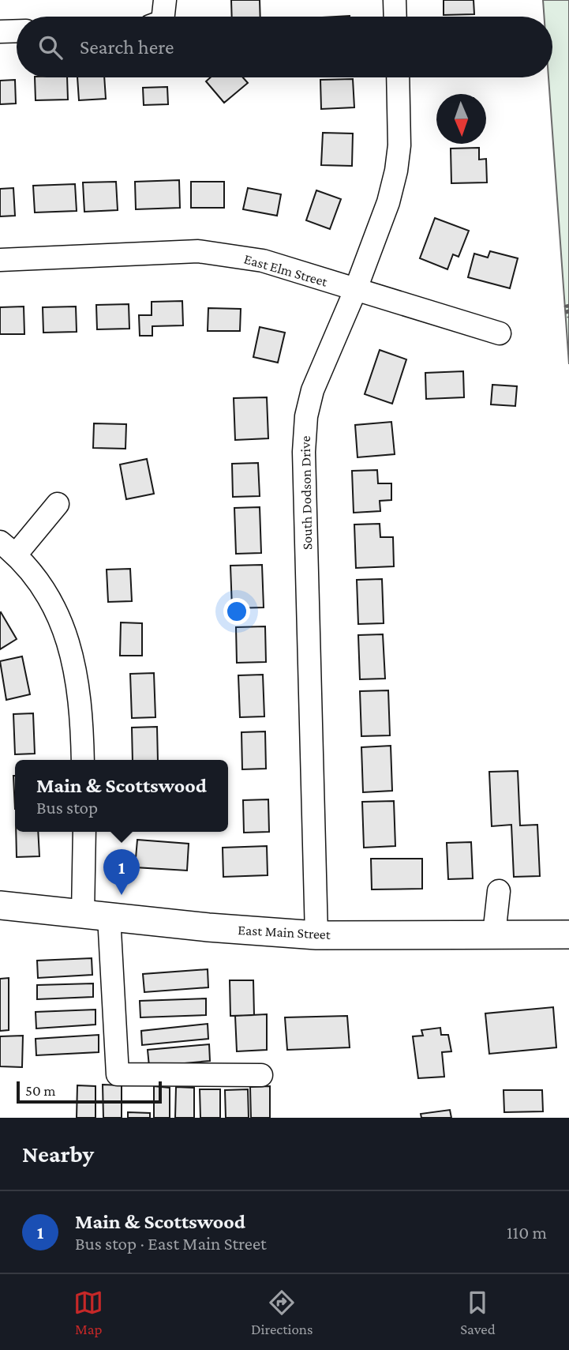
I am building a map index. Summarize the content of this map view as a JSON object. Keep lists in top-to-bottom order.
{
  "streets": {
    "main road": ["East Main Street"],
    "street": ["East Elm Street", "South Dodson Drive"]
  },
  "crossings": [
    ["East Elm Street", "South Dodson Drive"],
    ["South Dodson Drive", "East Main Street"]
  ],
  "scale_bar": "50 m",
  "north": "bottom",
  "page": {
    "search": "Search here",
    "popup": ["Main & Scottswood", "Bus stop"],
    "pins": "1",
    "scale": "50 m",
    "heading": "Nearby",
    "list": [
      {
        "mark": "1",
        "name": "Main & Scottswood",
        "note": "Bus stop · East Main Street",
        "value": "110 m"
      }
    ],
    "nav": ["Map", "Directions", "Saved"]
  }
}
